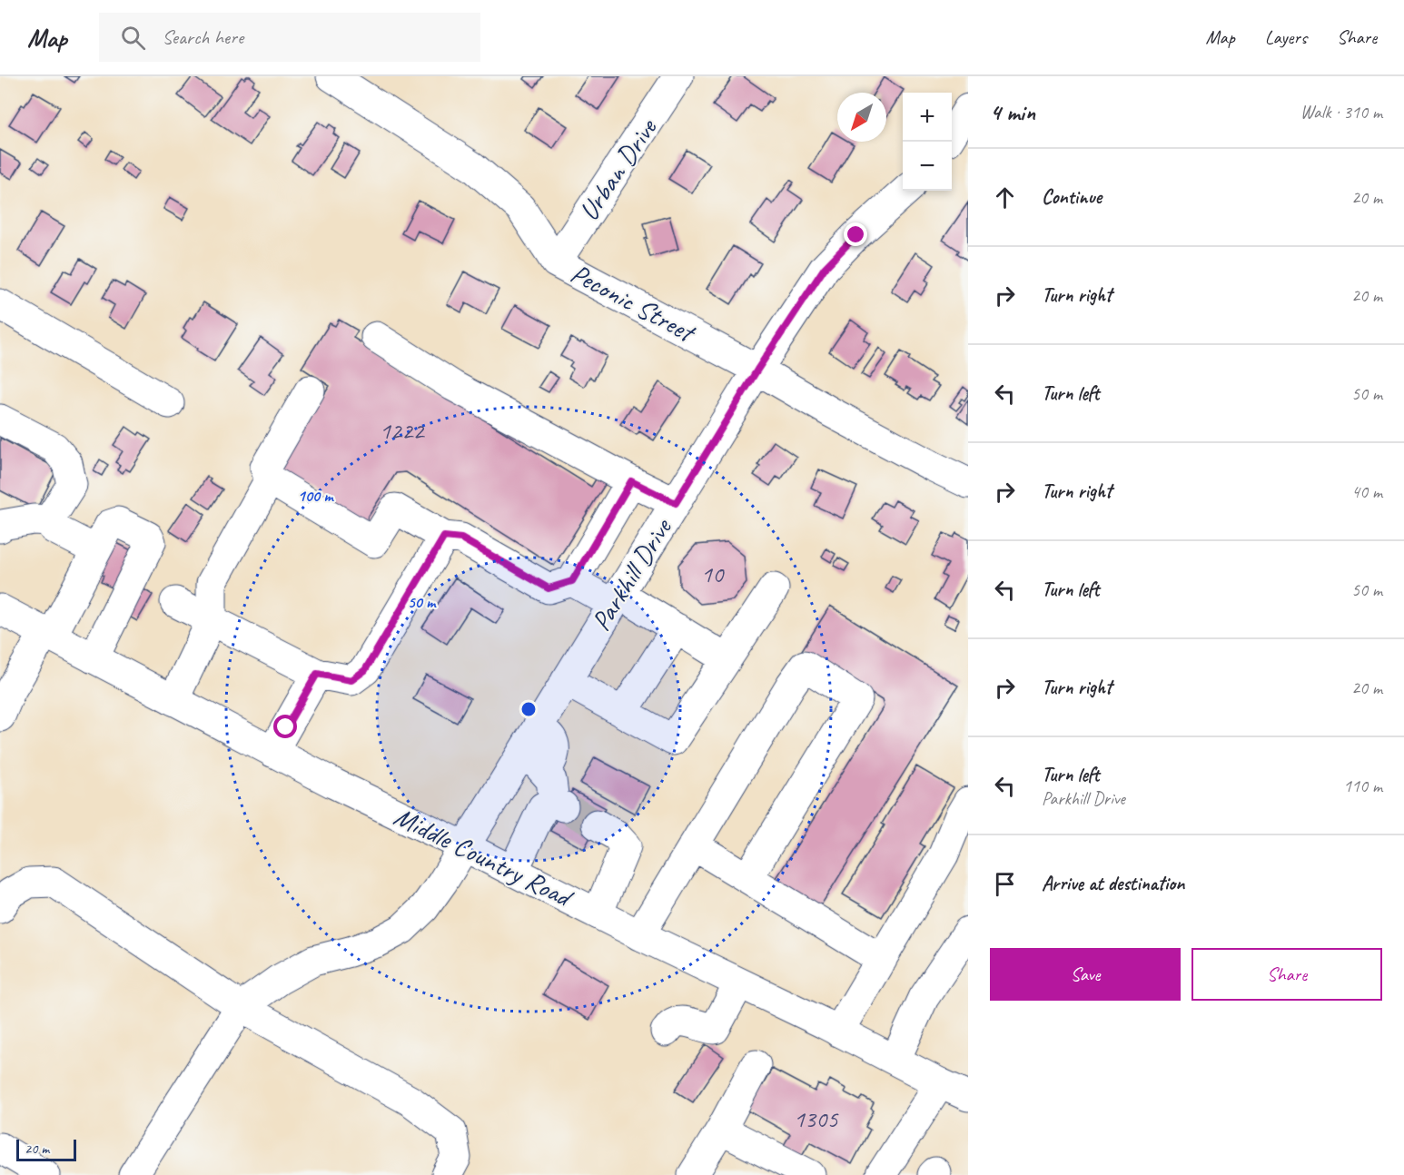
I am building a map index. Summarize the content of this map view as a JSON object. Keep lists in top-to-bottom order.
{
  "streets": {
    "street": [
      "Urban Drive",
      "Peconic Street",
      "Parkhill Drive",
      "Middle Country Road"
    ]
  },
  "crossings": [
    ["Urban Drive", "Peconic Street"],
    ["Peconic Street", "Parkhill Drive"],
    ["Parkhill Drive", "Middle Country Road"]
  ],
  "house_numbers": ["1222", "10", "1305"],
  "scale_bar": "20 m",
  "north": "bottom left",
  "page": {
    "header": "Map",
    "search": "Search here",
    "nav": ["Map", "Layers", "Share"],
    "heading": ["4 min", "Walk · 310 m"],
    "map_buttons": ["+", "−"],
    "list": [
      ["Continue", "20 m"],
      ["Turn right", "20 m"],
      ["Turn left", "50 m"],
      ["Turn right", "40 m"],
      ["Turn left", "50 m"],
      ["Turn right", "20 m"],
      ["Turn left", "Parkhill Drive", "110 m"],
      "Arrive at destination"
    ],
    "buttons": ["Save", "Share"],
    "scale": "20 m"
  },
  "rings": ["100 m", "50 m"]
}
